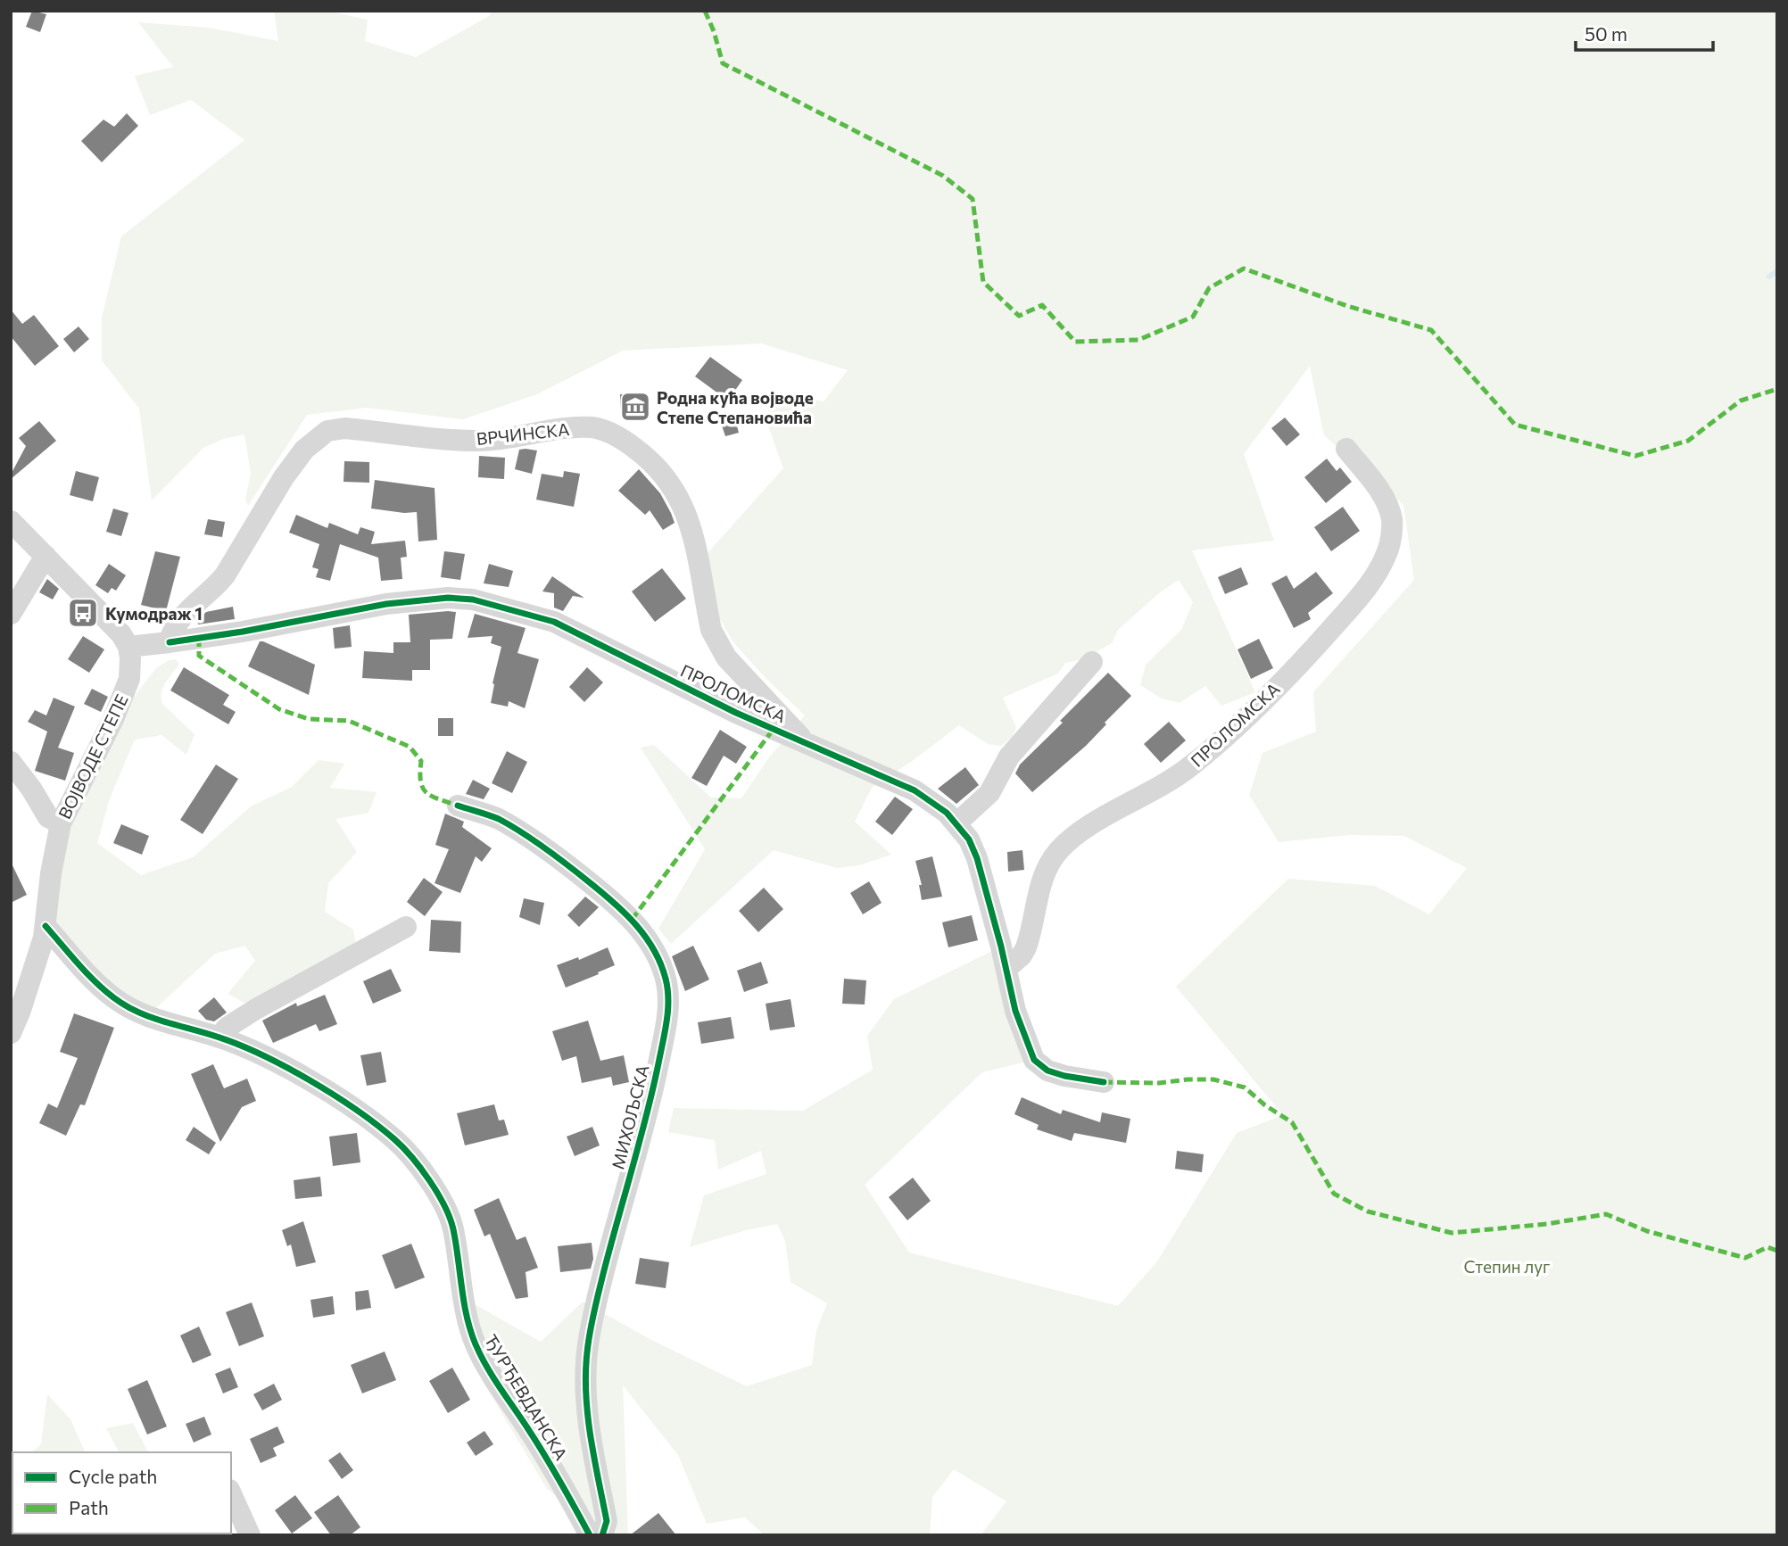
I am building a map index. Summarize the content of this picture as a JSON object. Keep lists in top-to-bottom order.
{
  "streets": {
    "street": [
      "ВРЧИНСКА",
      "ПРОЛОМСКА",
      "ВОЈВОДЕ СТЕПЕ",
      "МИХОЉСКА",
      "ЂУРЂЕВДАНСКА"
    ]
  },
  "crossings": [
    ["ВРЧИНСКА", "ПРОЛОМСКА"],
    ["ВОЈВОДЕ СТЕПЕ", "ЂУРЂЕВДАНСКА"]
  ],
  "parks": ["Степин луг"],
  "places": {
    "museum": ["Родна кућа војводе Степе Степановића"],
    "bus stop": ["Кумодраж 1"]
  },
  "legend": ["Cycle path", "Path"],
  "scale_bar": "50 m"
}
